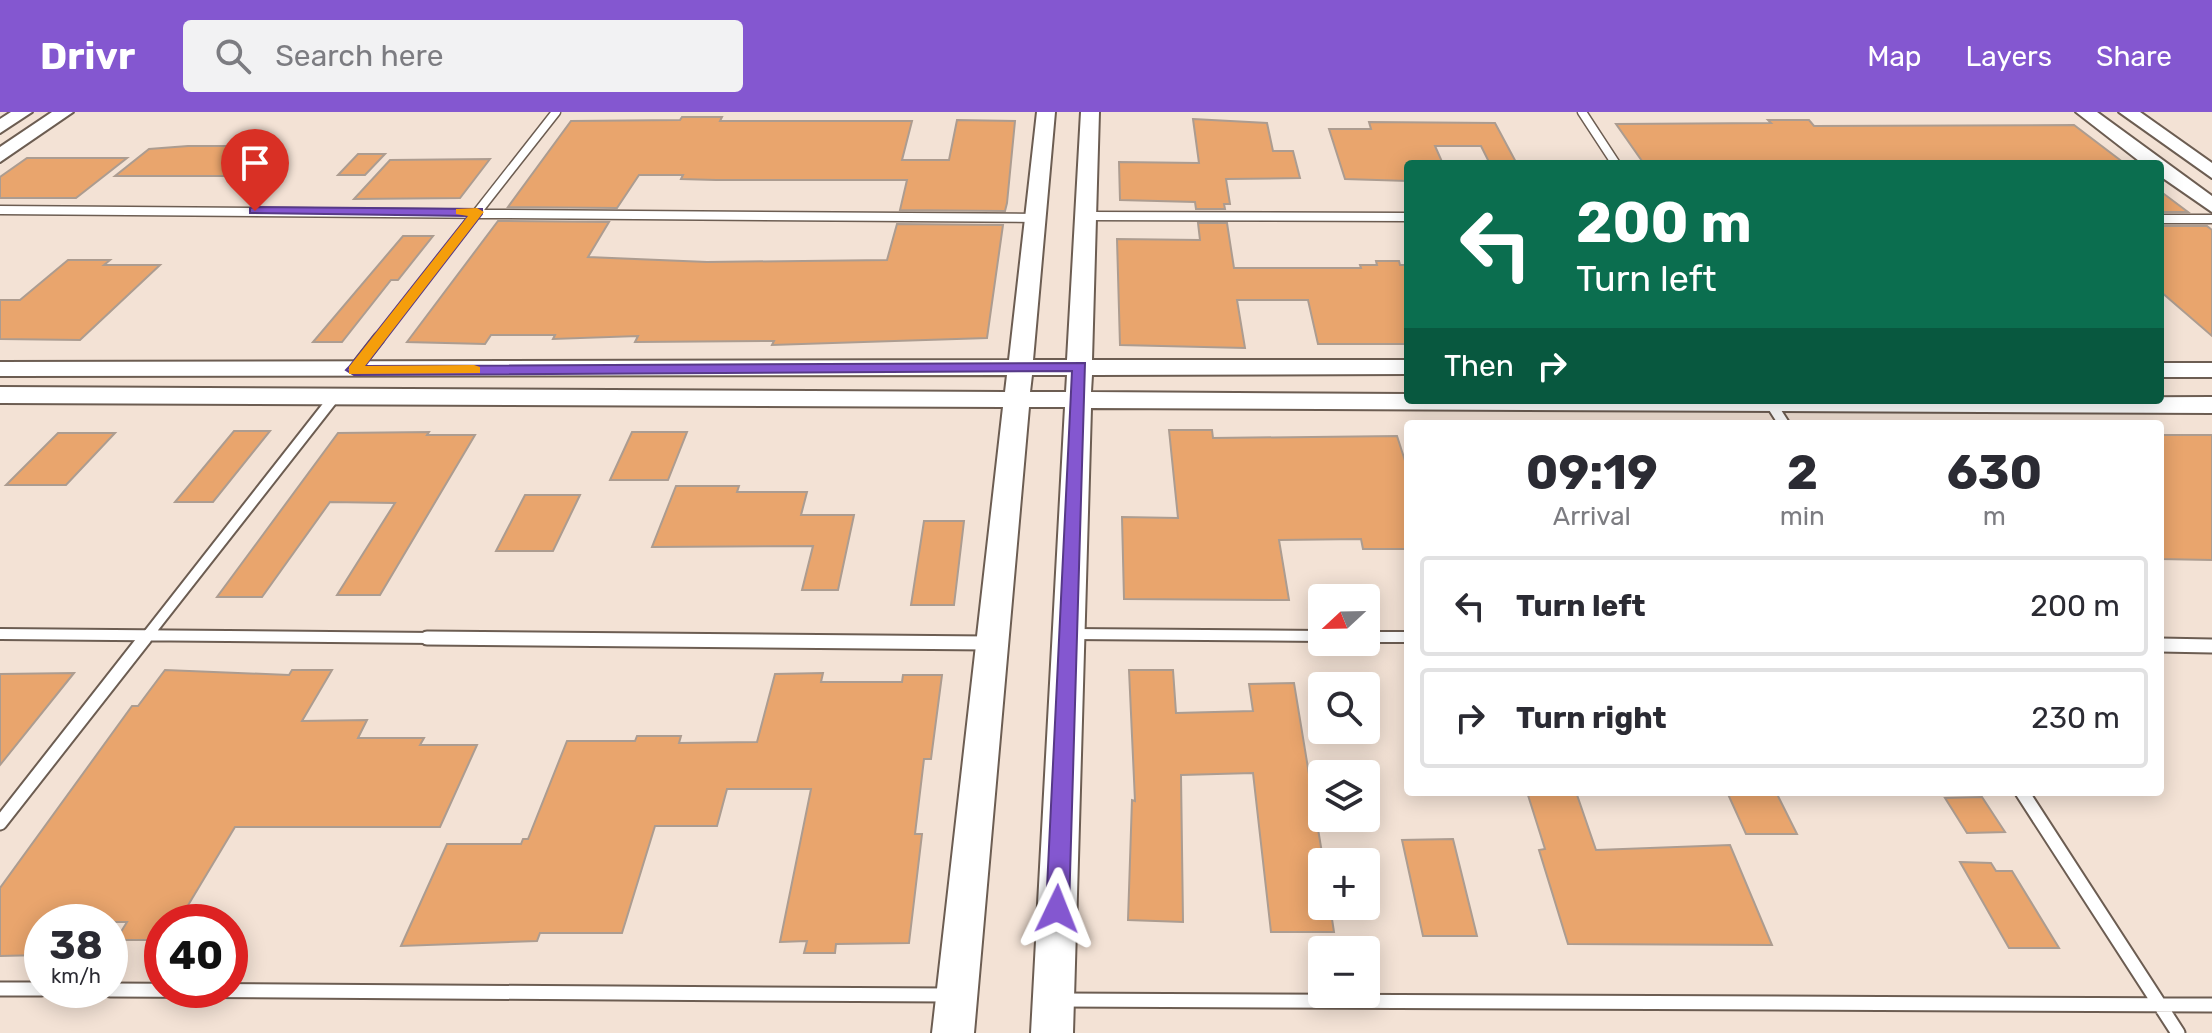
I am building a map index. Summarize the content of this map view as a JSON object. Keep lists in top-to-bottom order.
{
  "north": "left",
  "page": {
    "header": "Drivr",
    "search": "Search here",
    "nav": ["Map", "Layers", "Share"],
    "turn": ["200 m", "Turn left"],
    "then": "Then",
    "eta": [
      "09:19",
      "Arrival",
      "2",
      "min",
      "630",
      "m"
    ],
    "list": [
      {
        "name": "Turn left",
        "value": "200 m"
      },
      {
        "name": "Turn right",
        "value": "230 m"
      }
    ],
    "map_buttons": ["+", "−"],
    "speed": "38 km/h",
    "limit": "40"
  }
}
